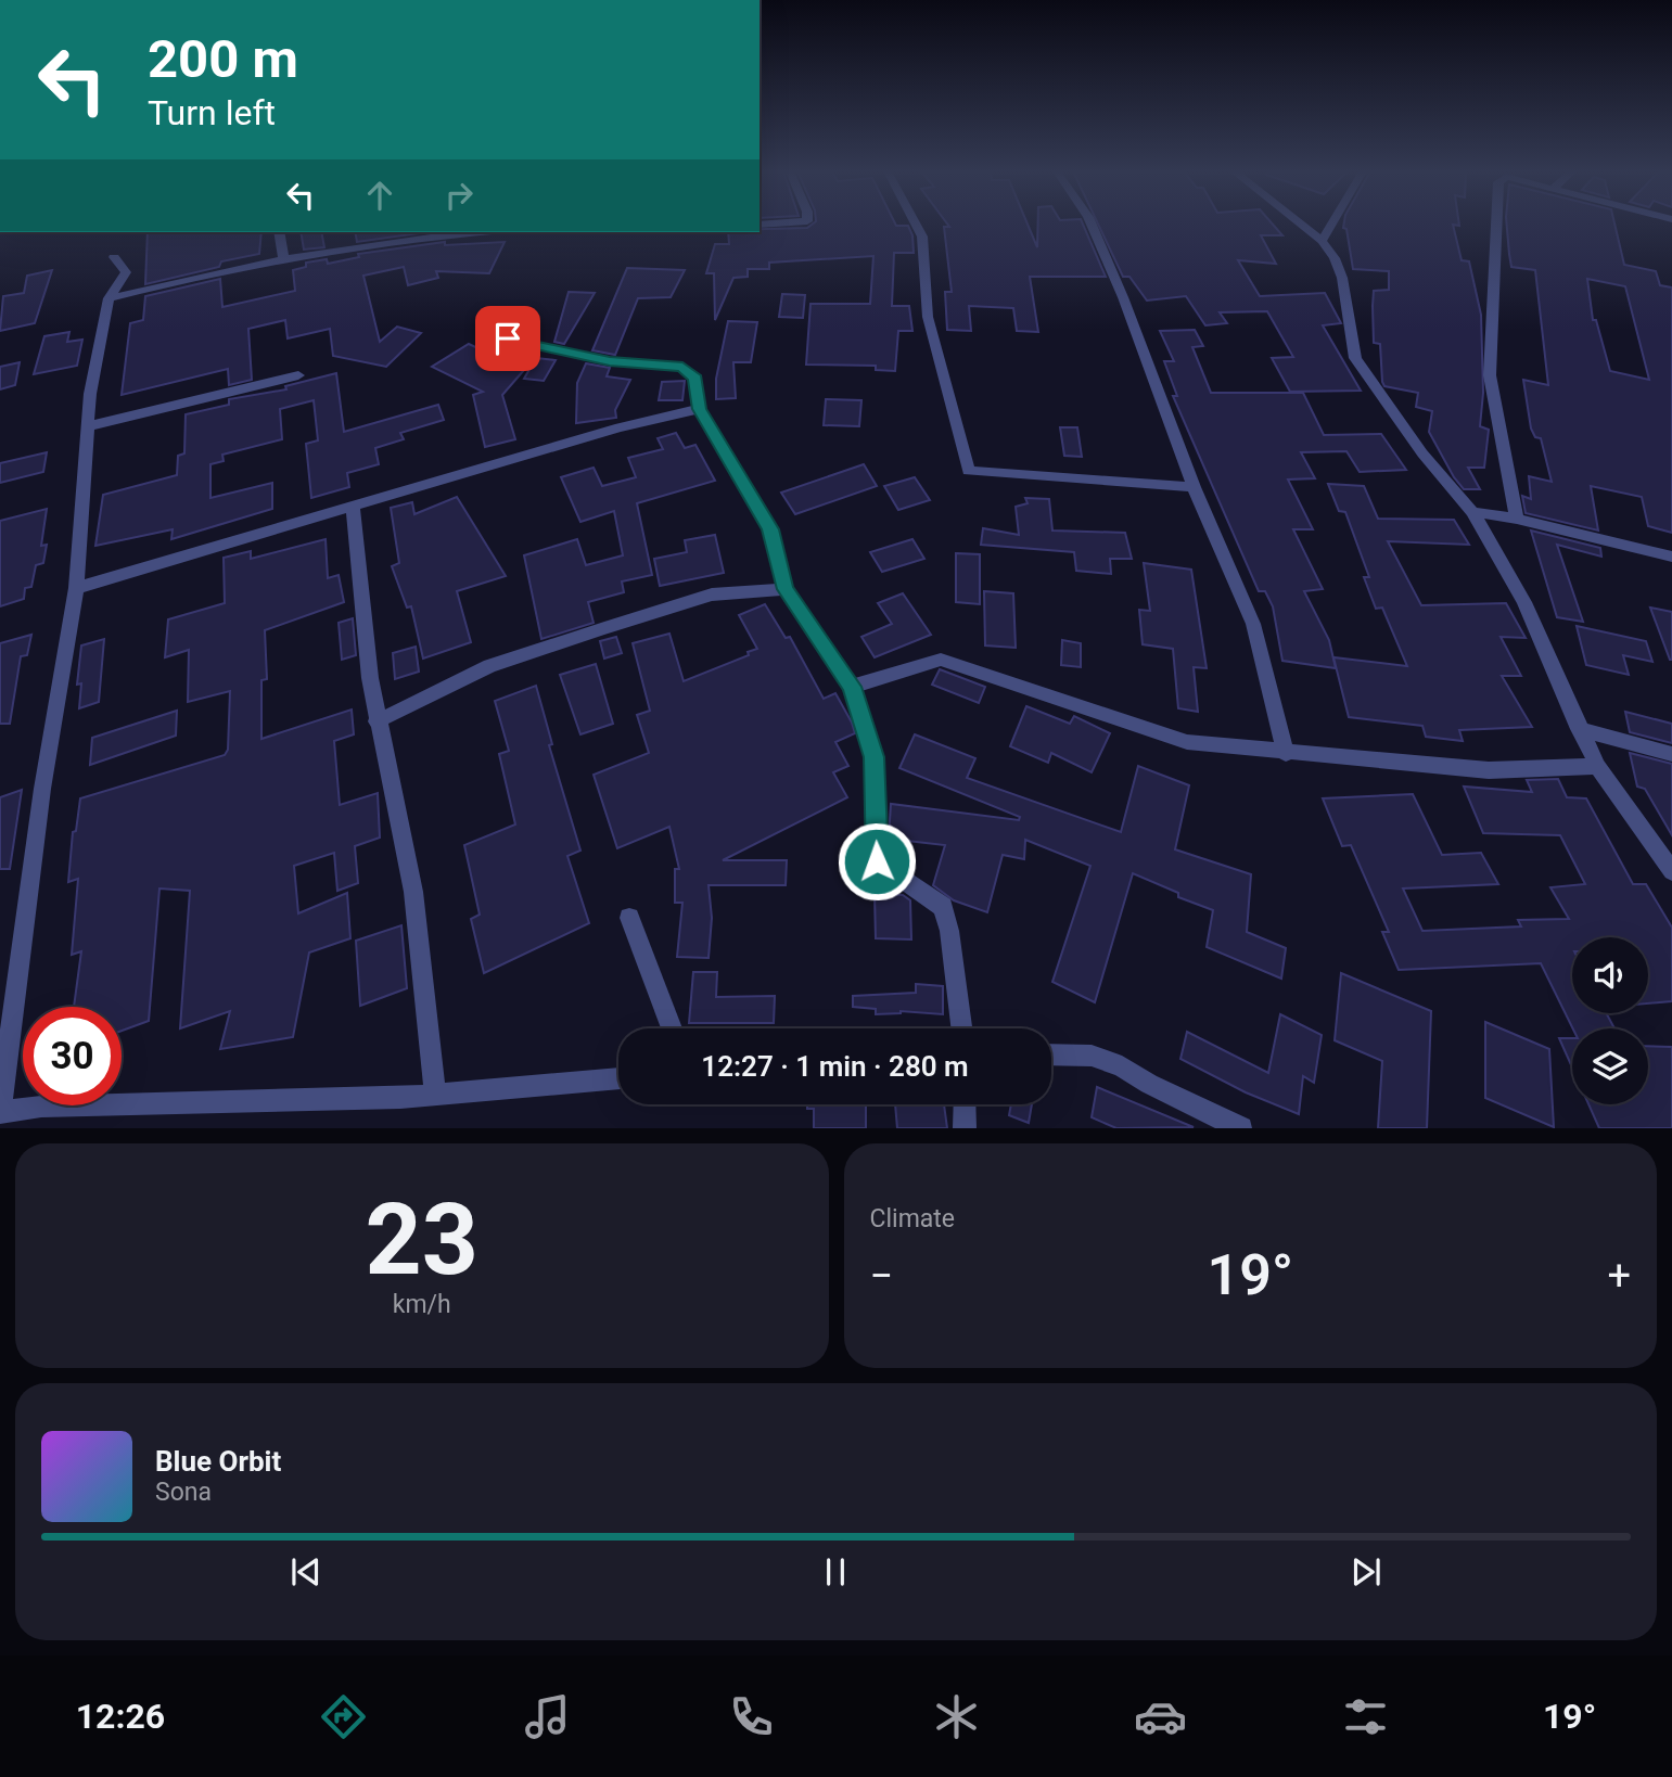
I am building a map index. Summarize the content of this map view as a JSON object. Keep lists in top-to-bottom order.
{
  "page": {
    "turn": ["200 m", "Turn left"],
    "limit": "30",
    "trip": "12:27 · 1 min · 280 m",
    "tile": [
      ["23", "km/h"],
      "Climate"
    ],
    "heat": ["−", "19°", "+"],
    "song": ["Blue Orbit", "Sona"],
    "tabs": ["12:26", "19°"]
  }
}
